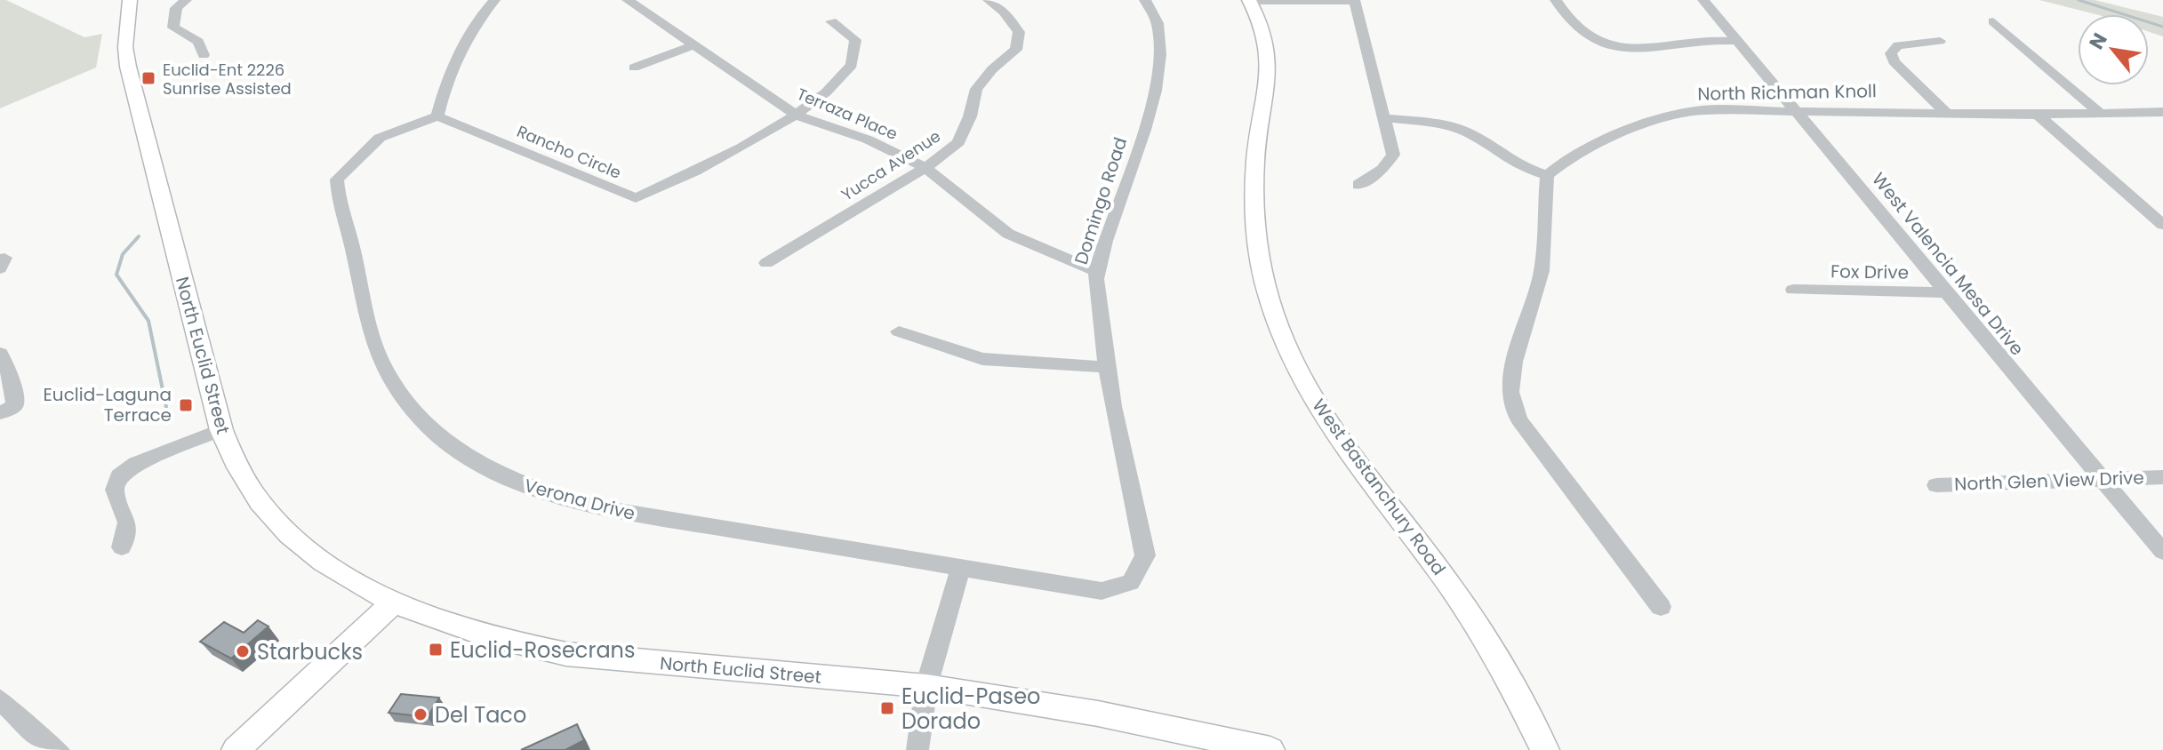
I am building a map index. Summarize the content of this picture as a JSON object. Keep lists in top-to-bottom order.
{
  "streets": {
    "main road": ["North Euclid Street", "West Bastanchury Road"],
    "street": [
      "North Richman Knoll",
      "Terraza Place",
      "Rancho Circle",
      "Yucca Avenue",
      "Domingo Road",
      "West Valencia Mesa Drive",
      "Fox Drive",
      "North Glen View Drive",
      "Verona Drive"
    ]
  },
  "crossings": [
    ["North Richman Knoll", "West Valencia Mesa Drive"],
    ["Terraza Place", "Rancho Circle"],
    ["Terraza Place", "Yucca Avenue"],
    ["Terraza Place", "Domingo Road"],
    ["Rancho Circle", "Verona Drive"],
    ["Domingo Road", "Verona Drive"],
    ["West Valencia Mesa Drive", "Fox Drive"],
    ["West Valencia Mesa Drive", "North Glen View Drive"]
  ],
  "places": {
    "transit": [
      "Euclid-Ent 2226 Sunrise Assisted",
      "Euclid-Laguna Terrace",
      "Euclid-Rosecrans",
      "Euclid-Paseo Dorado"
    ],
    "other": ["Starbucks", "Del Taco"]
  },
  "north": "top left"
}
